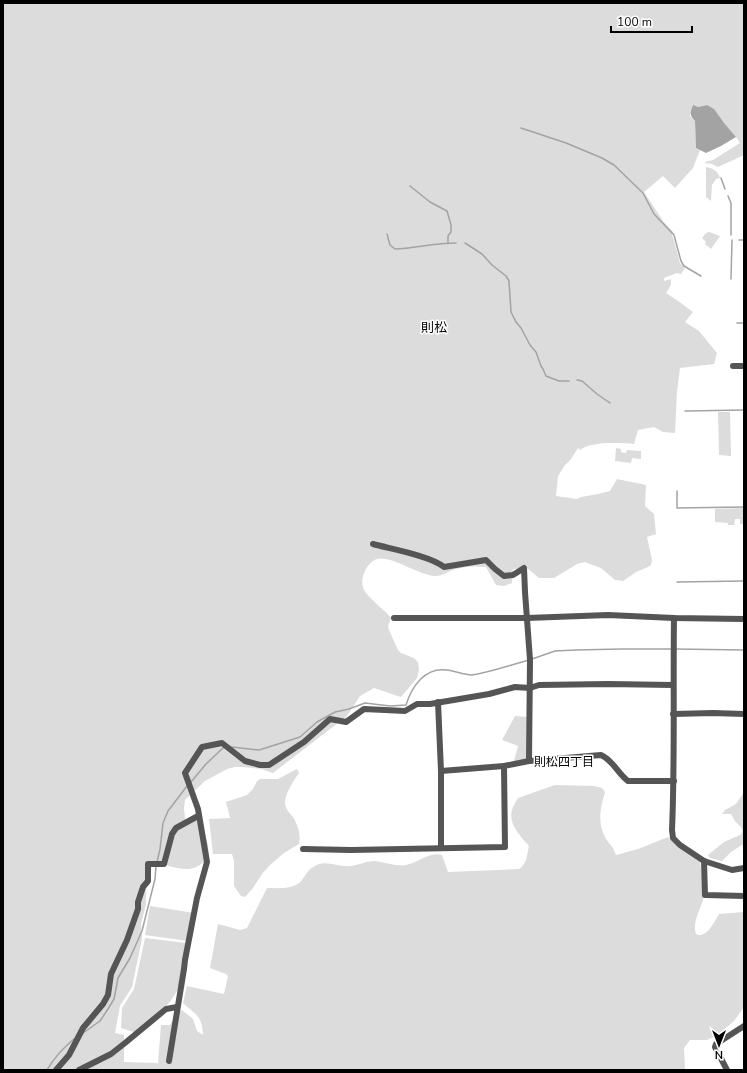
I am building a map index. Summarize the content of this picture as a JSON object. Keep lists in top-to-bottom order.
{
  "districts": ["則松", "則松四丁目"],
  "scale_bar": "100 m",
  "north": "bottom"
}
